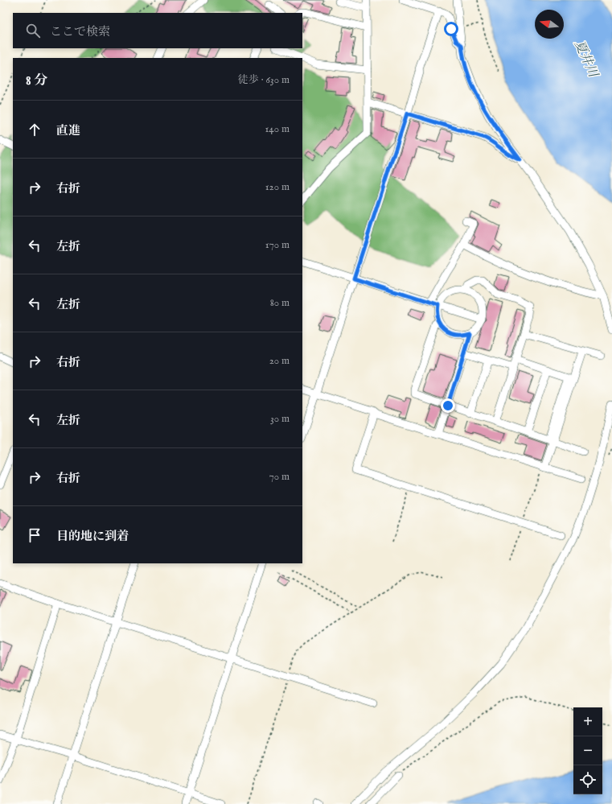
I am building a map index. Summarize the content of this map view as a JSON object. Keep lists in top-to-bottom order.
{
  "water": ["夏井川"],
  "north": "left",
  "page": {
    "search": "ここで検索",
    "heading": ["8 分", "徒歩 · 630 m"],
    "list": [
      ["直進", "140 m"],
      ["右折", "120 m"],
      ["左折", "170 m"],
      ["左折", "80 m"],
      ["右折", "20 m"],
      ["左折", "30 m"],
      ["右折", "70 m"],
      "目的地に到着"
    ],
    "map_buttons": ["+", "−"]
  }
}
